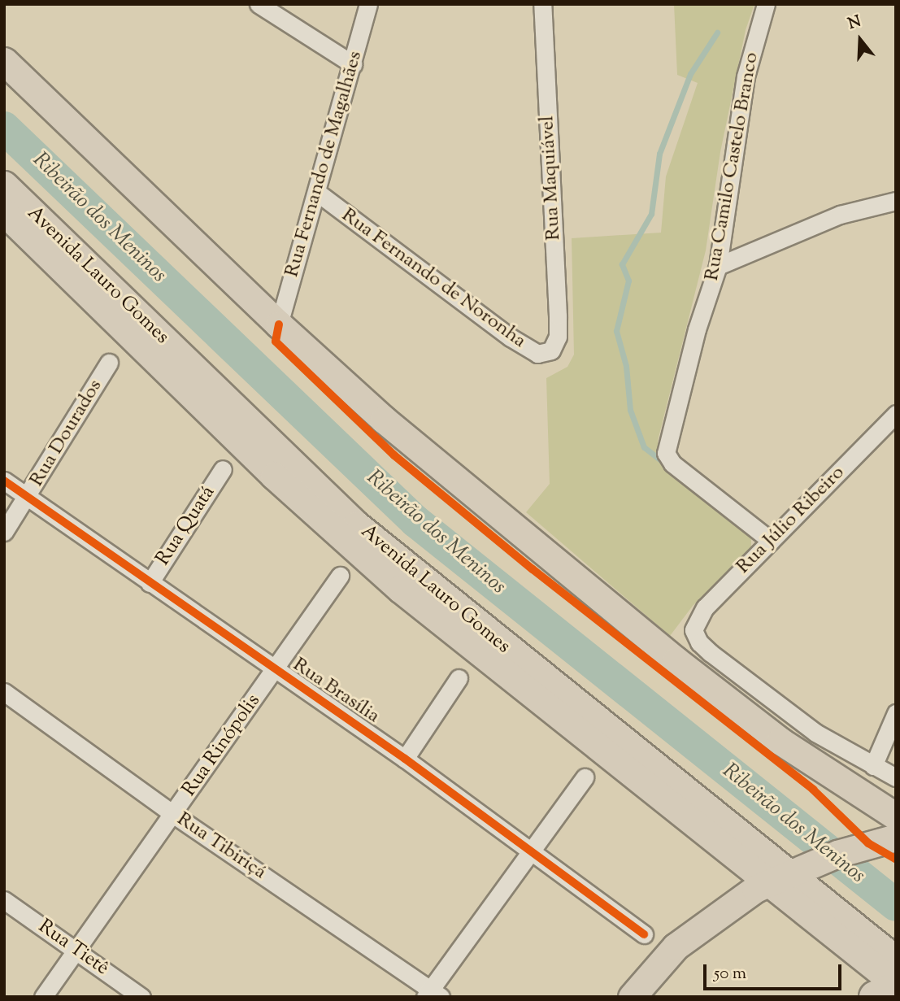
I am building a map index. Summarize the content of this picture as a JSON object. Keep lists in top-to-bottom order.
{
  "streets": {
    "main road": ["Avenida Lauro Gomes"],
    "street": [
      "Rua Fernando de Magalhães",
      "Rua Camilo Castelo Branco",
      "Rua Maquiável",
      "Rua Fernando de Noronha",
      "Rua Dourados",
      "Rua Júlio Ribeiro",
      "Rua Quatá",
      "Rua Brasília",
      "Rua Rinópolis",
      "Rua Tibiriçá",
      "Rua Tietê"
    ]
  },
  "crossings": [
    ["Rua Fernando de Magalhães", "Rua Fernando de Noronha"],
    ["Rua Camilo Castelo Branco", "Rua Júlio Ribeiro"],
    ["Rua Maquiável", "Rua Fernando de Noronha"],
    ["Rua Dourados", "Rua Brasília"],
    ["Rua Quatá", "Rua Brasília"],
    ["Rua Brasília", "Rua Rinópolis"],
    ["Rua Rinópolis", "Rua Tibiriçá"],
    ["Rua Rinópolis", "Rua Tietê"]
  ],
  "water": ["Ribeirão dos Meninos"],
  "scale_bar": "50 m",
  "north": "top"
}
